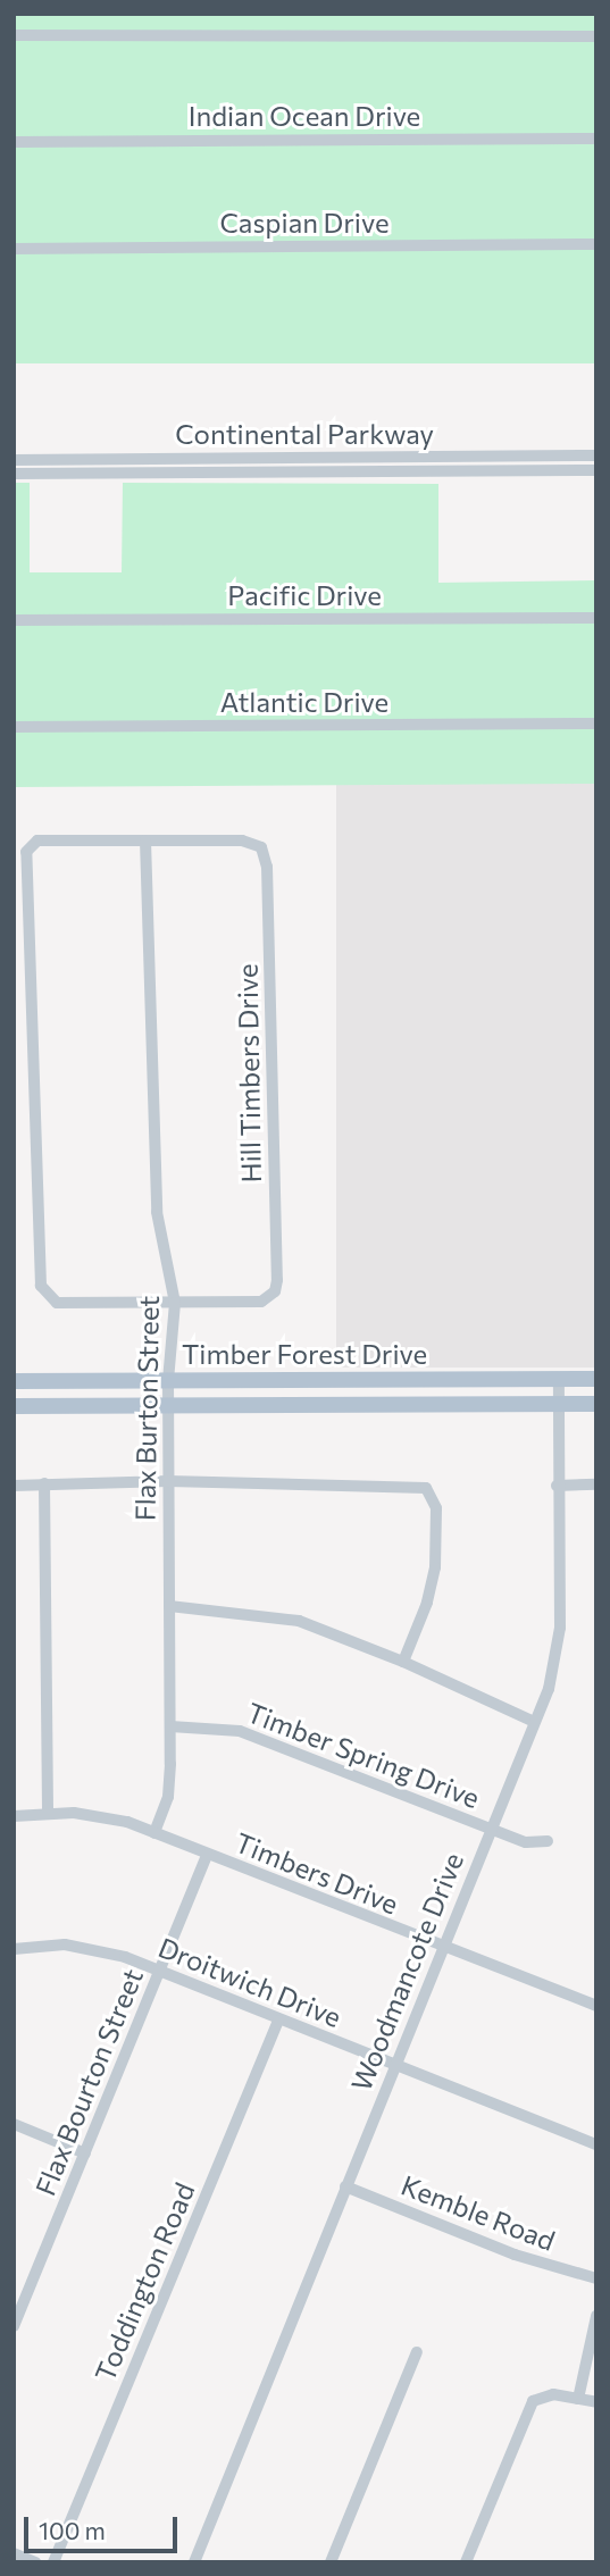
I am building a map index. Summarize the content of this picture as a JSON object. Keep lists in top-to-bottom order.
{
  "streets": {
    "main road": ["Timber Forest Drive"],
    "street": [
      "Indian Ocean Drive",
      "Caspian Drive",
      "Continental Parkway",
      "Pacific Drive",
      "Atlantic Drive",
      "Hill Timbers Drive",
      "Flax Burton Street",
      "Timber Spring Drive",
      "Timbers Drive",
      "Woodmancote Drive",
      "Droitwich Drive",
      "Flax Bourton Street",
      "Kemble Road",
      "Toddington Road"
    ]
  },
  "crossings": [
    ["Hill Timbers Drive", "Flax Burton Street"],
    ["Timber Forest Drive", "Flax Burton Street"],
    ["Timber Forest Drive", "Woodmancote Drive"],
    ["Flax Burton Street", "Timber Spring Drive"],
    ["Flax Burton Street", "Timbers Drive"],
    ["Timber Spring Drive", "Woodmancote Drive"],
    ["Timbers Drive", "Woodmancote Drive"],
    ["Timbers Drive", "Flax Bourton Street"],
    ["Woodmancote Drive", "Droitwich Drive"],
    ["Woodmancote Drive", "Kemble Road"],
    ["Droitwich Drive", "Flax Bourton Street"],
    ["Droitwich Drive", "Toddington Road"]
  ],
  "scale_bar": "100 m"
}
